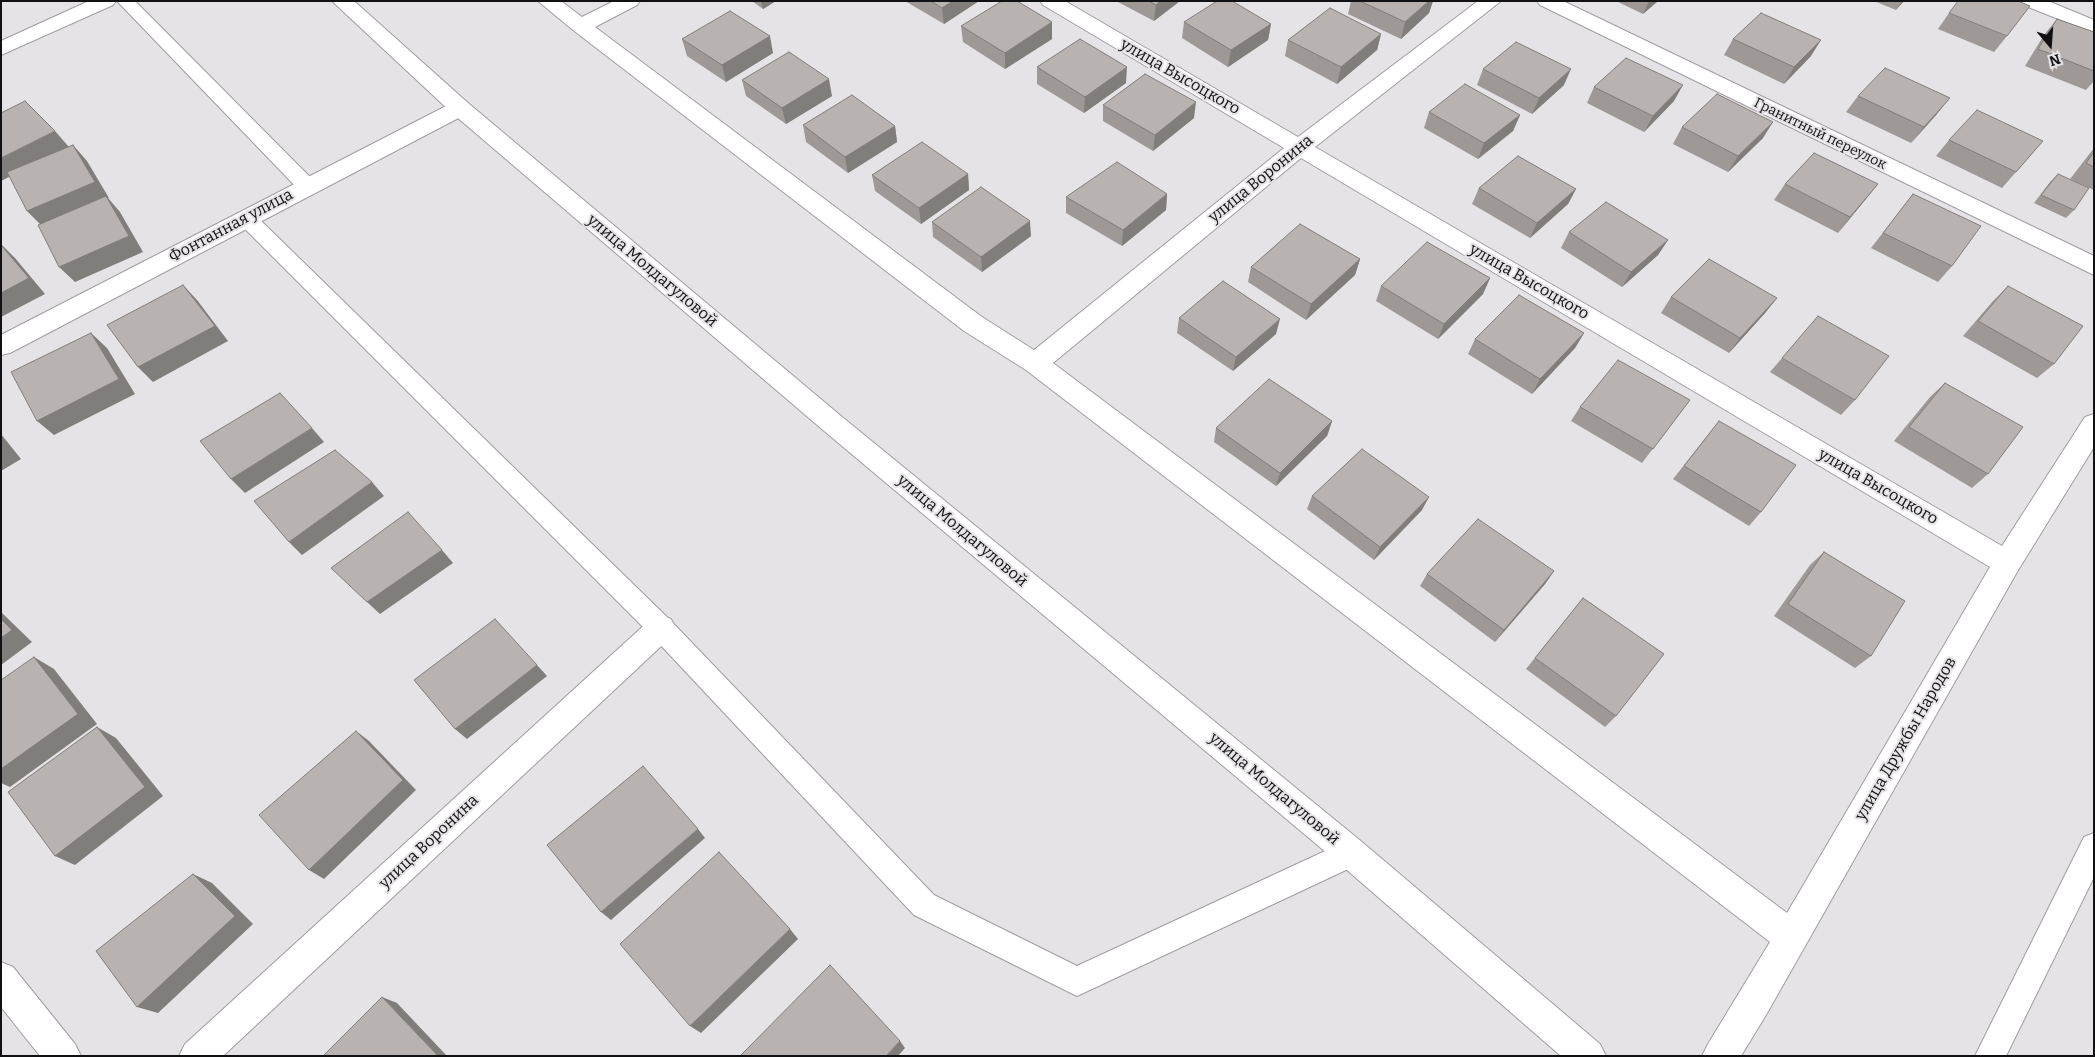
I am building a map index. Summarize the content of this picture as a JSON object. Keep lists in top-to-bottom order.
{
  "streets": {
    "street": [
      "улица Высоцкого",
      "Гранитный переулок",
      "улица Воронина",
      "Фонтанная улица",
      "улица Молдагуловой",
      "улица Дружбы Народов"
    ]
  },
  "crossings": [
    ["улица Высоцкого", "улица Воронина"],
    ["улица Высоцкого", "улица Дружбы Народов"],
    ["Фонтанная улица", "улица Молдагуловой"]
  ],
  "north": "bottom"
}
